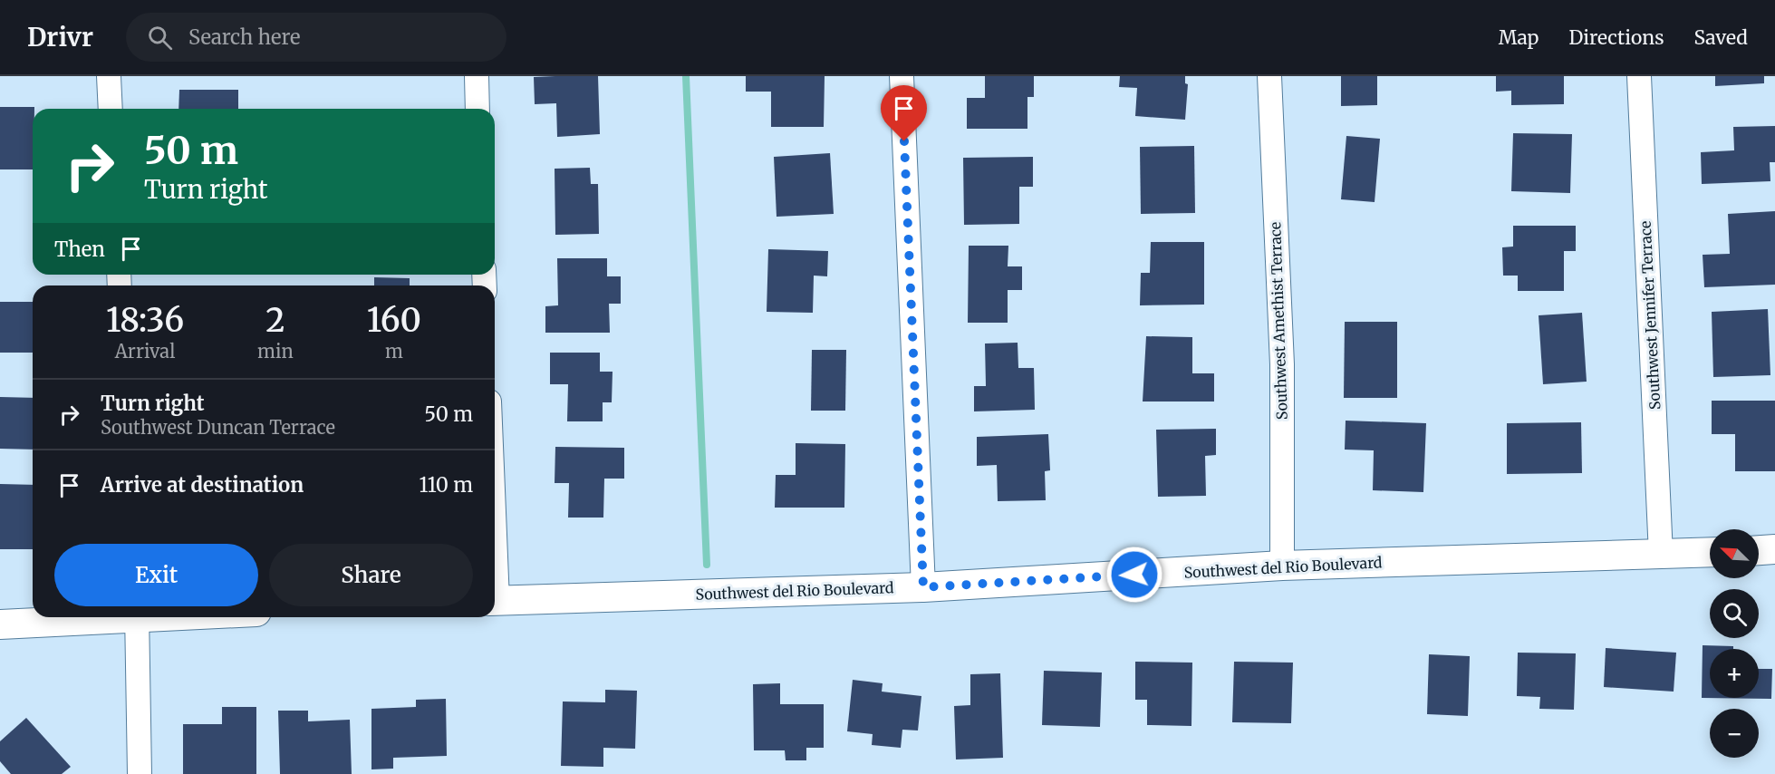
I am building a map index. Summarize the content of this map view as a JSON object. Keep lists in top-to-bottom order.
{
  "streets": {
    "street": ["Southwest Jennifer Terrace", "Southwest Amethist Terrace", "Southwest del Rio Boulevard"]
  },
  "crossings": [
    ["Southwest Jennifer Terrace", "Southwest del Rio Boulevard"],
    ["Southwest Amethist Terrace", "Southwest del Rio Boulevard"]
  ],
  "north": "top left",
  "page": {
    "header": "Drivr",
    "search": "Search here",
    "nav": ["Map", "Directions", "Saved"],
    "turn": ["50 m", "Turn right"],
    "then": "Then",
    "eta": [
      "18:36",
      "Arrival",
      "2",
      "min",
      "160",
      "m"
    ],
    "list": [
      {
        "name": "Turn right",
        "note": "Southwest Duncan Terrace",
        "value": "50 m"
      },
      {
        "name": "Arrive at destination",
        "value": "110 m"
      }
    ],
    "map_buttons": ["+", "−"],
    "buttons": ["Exit", "Share"]
  }
}
